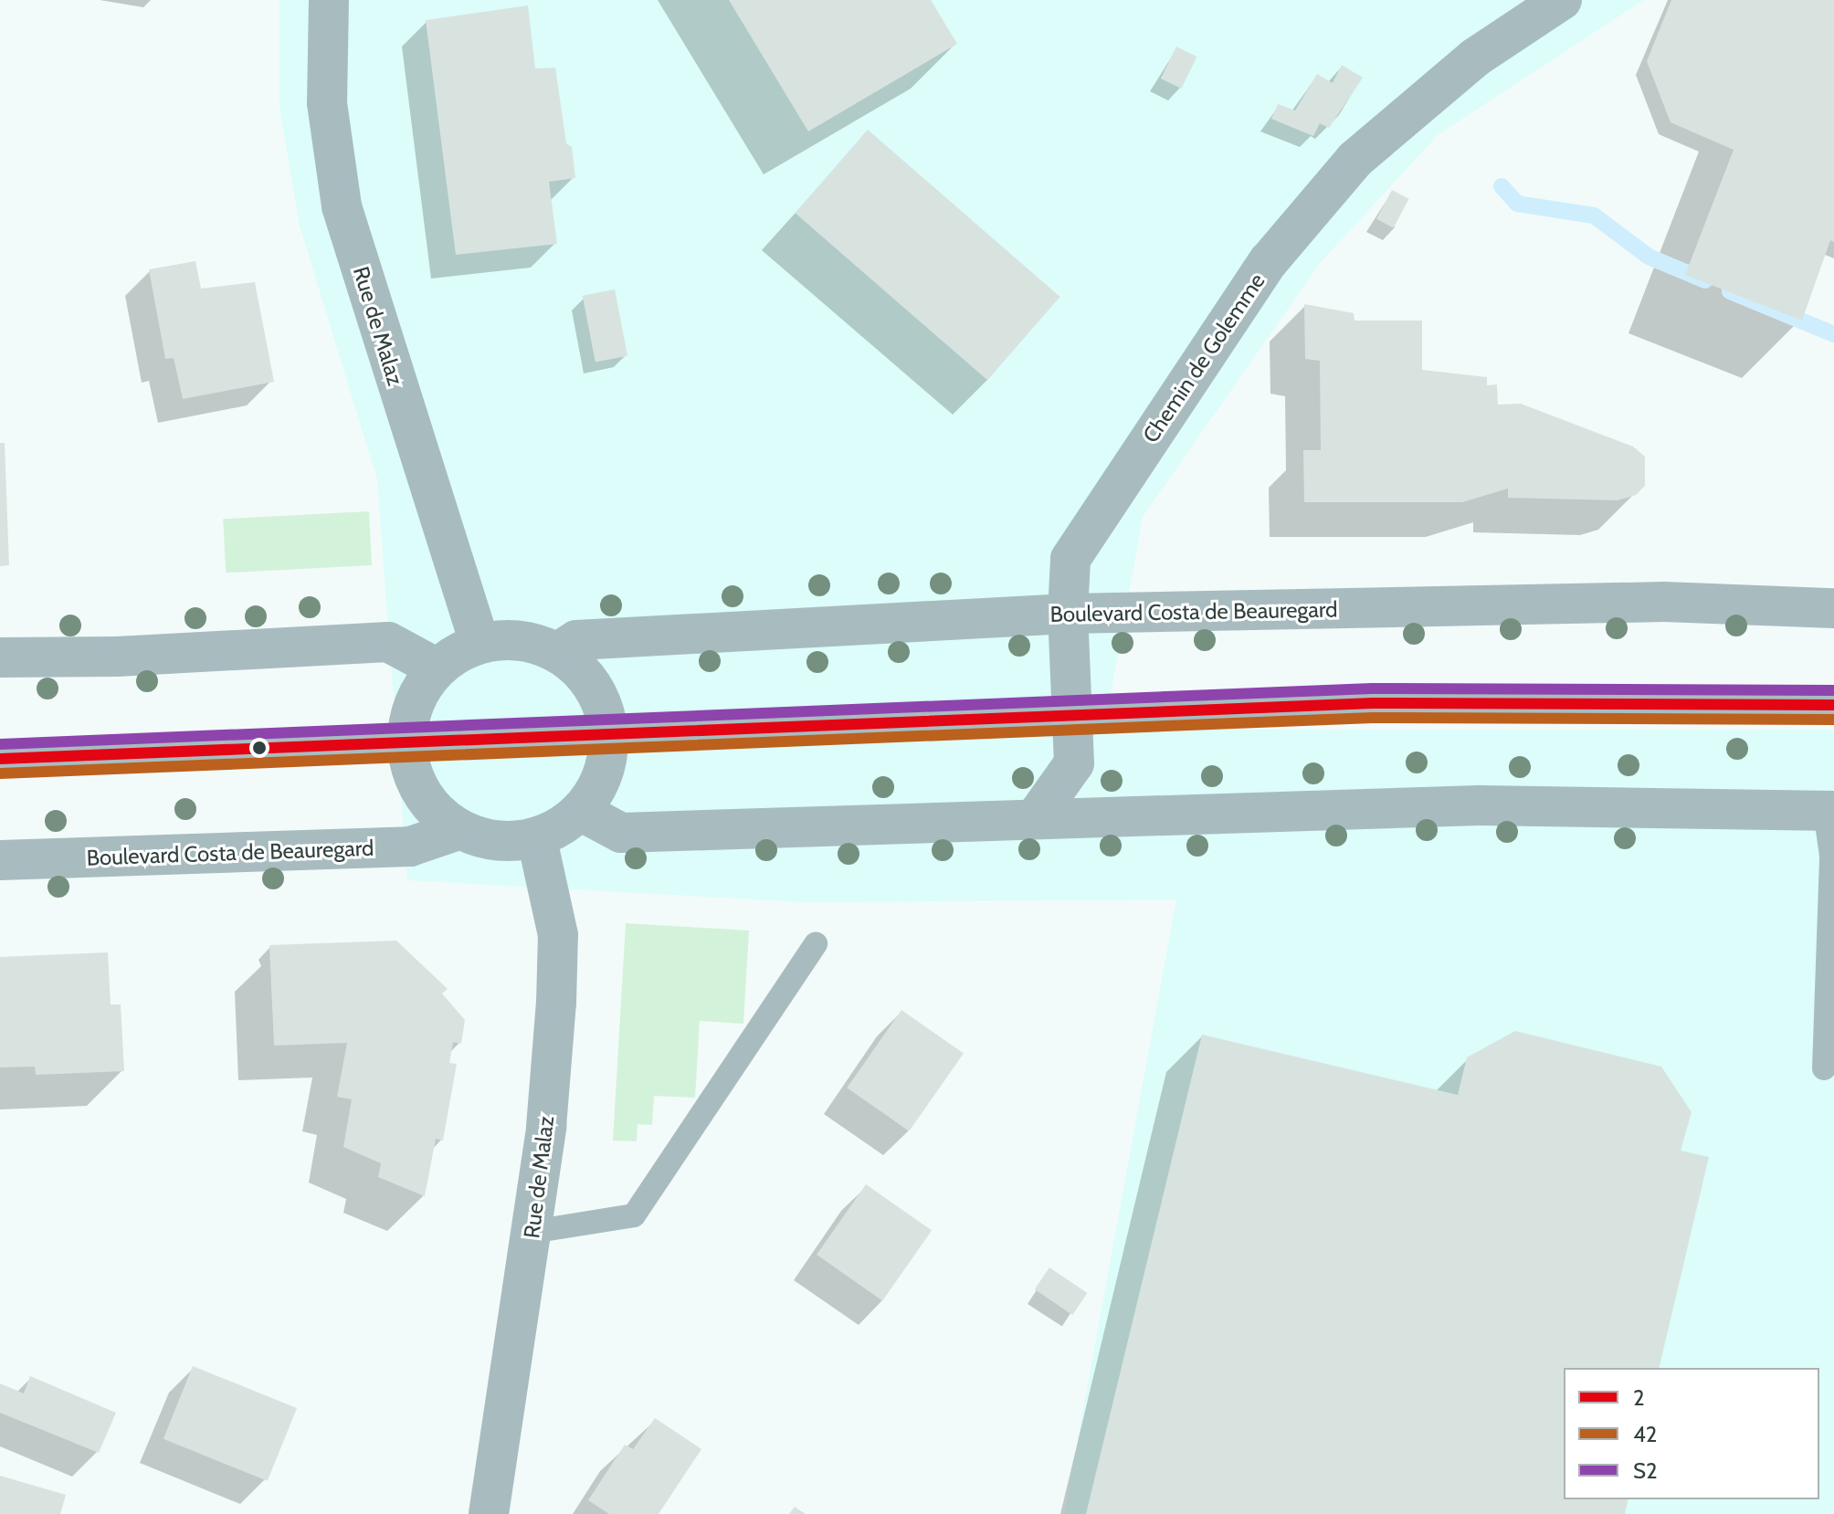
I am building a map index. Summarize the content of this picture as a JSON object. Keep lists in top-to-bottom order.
{
  "streets": {
    "street": ["Rue de Malaz", "Chemin de Golemme", "Boulevard Costa de Beauregard"]
  },
  "crossings": [
    ["Chemin de Golemme", "Boulevard Costa de Beauregard"]
  ],
  "lines": ["transit line S2", "transit line 2", "transit line 42"],
  "legend": ["2", "42", "S2"]
}
